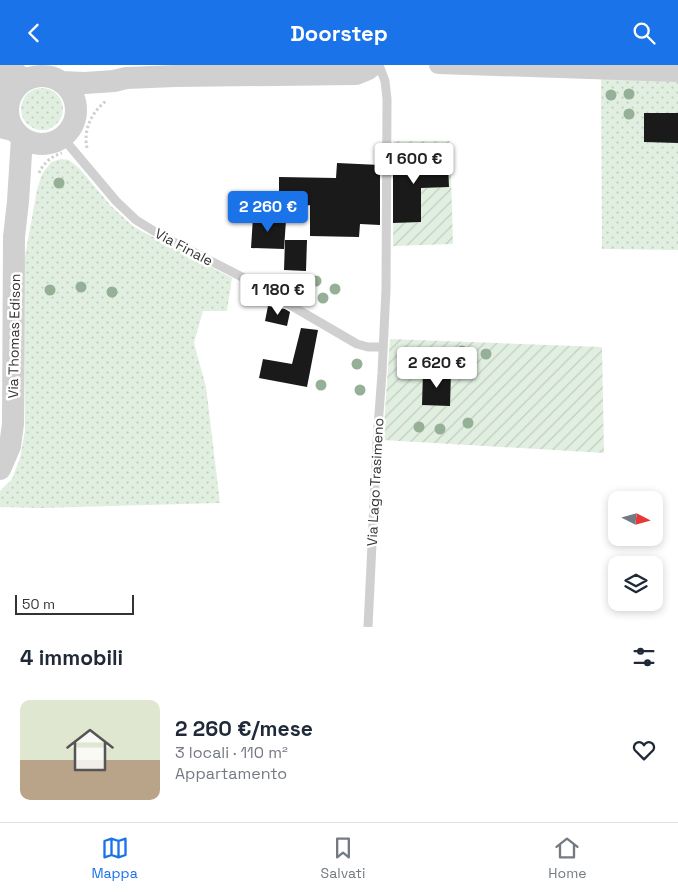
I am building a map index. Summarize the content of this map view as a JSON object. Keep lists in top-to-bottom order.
{
  "streets": {
    "street": ["Via Thomas Edison"],
    "lane": ["Via Finale", "Via Lago Trasimeno"]
  },
  "crossings": [
    ["Via Finale", "Via Thomas Edison"],
    ["Via Finale", "Via Lago Trasimeno"]
  ],
  "scale_bar": "50 m",
  "north": "right",
  "page": {
    "header": "Doorstep",
    "price": [
      "1 600 €",
      "2 260 €",
      "1 180 €",
      "2 620 €"
    ],
    "scale": "50 m",
    "heading": "4 immobili",
    "list": [
      {
        "name": "2 260 €/mese",
        "note": "3 locali · 110 m² · Appartamento"
      }
    ],
    "tabs": ["Mappa", "Salvati", "Home"]
  }
}
